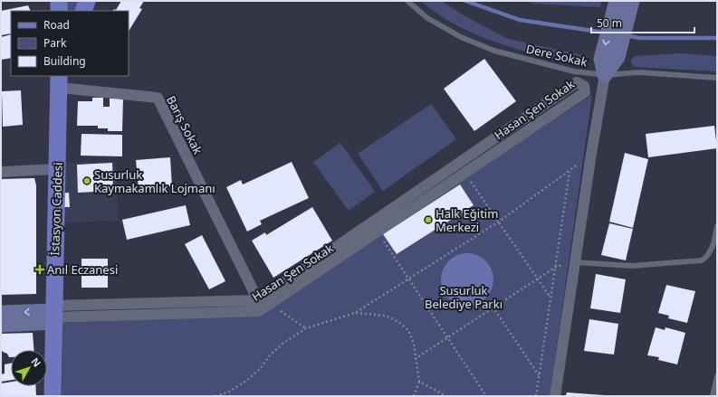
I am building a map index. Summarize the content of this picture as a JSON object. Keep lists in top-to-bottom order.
{
  "streets": {
    "main road": ["İstasyon Caddesi"],
    "street": ["Hasan Şen Sokak", "Barış Sokak"],
    "lane": ["Dere Sokak"]
  },
  "crossings": [
    ["Hasan Şen Sokak", "Barış Sokak"],
    ["Hasan Şen Sokak", "İstasyon Caddesi"],
    ["Barış Sokak", "İstasyon Caddesi"]
  ],
  "parks": ["Susurluk Belediye Parkı"],
  "places": {
    "other": ["Susurluk Kaymakamlık Lojmanı", "Halk Eğitim Merkezi"],
    "health": ["Anıl Eczanesi"]
  },
  "legend": ["Road", "Park", "Building"],
  "scale_bar": "50 m",
  "north": "top right"
}
